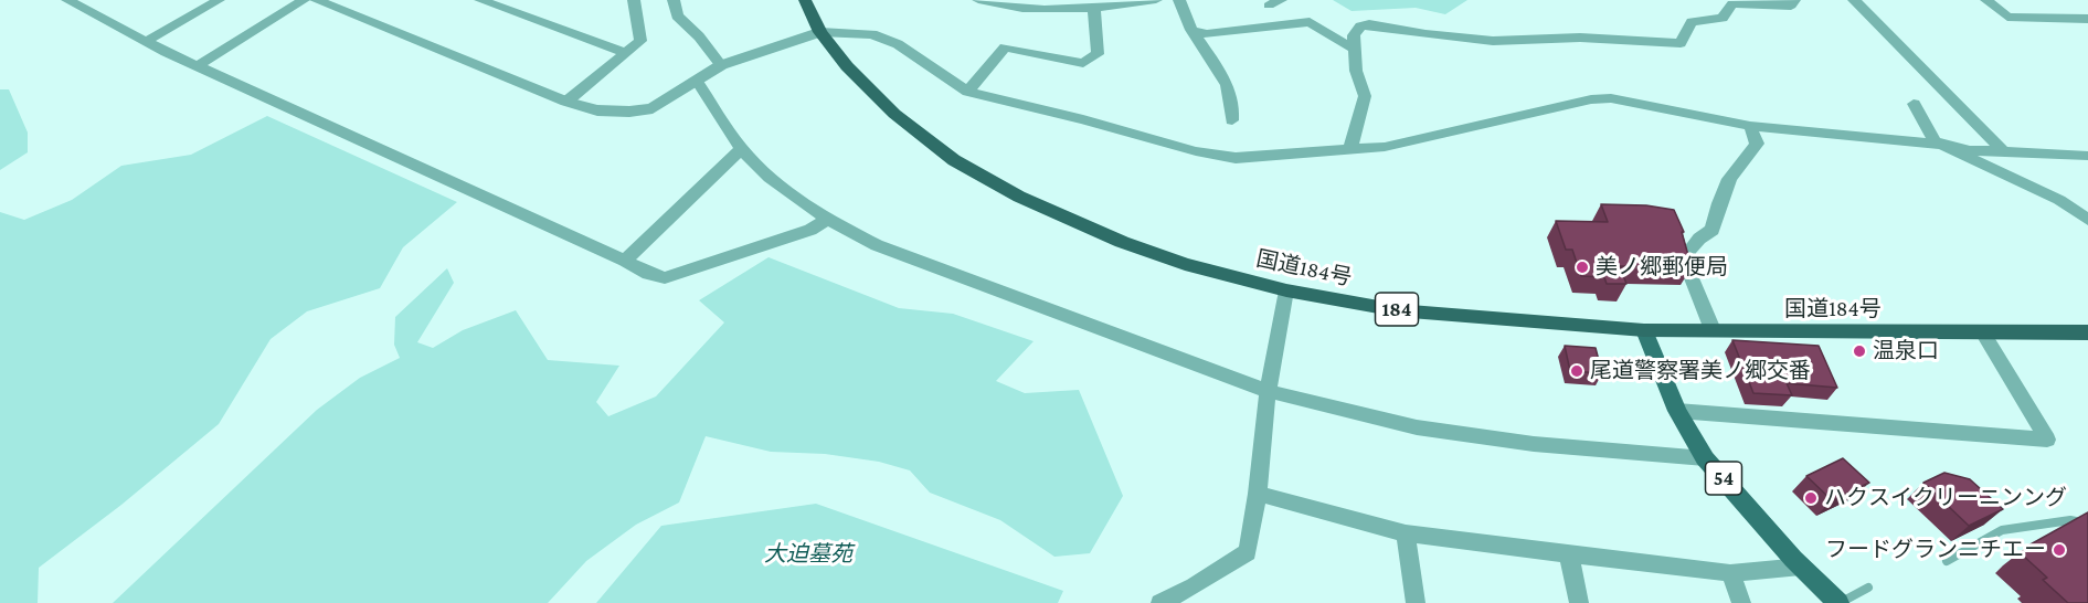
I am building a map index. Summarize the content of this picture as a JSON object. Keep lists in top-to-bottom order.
{
  "streets": {
    "highway": ["国道184号", "184"],
    "main road": ["54"]
  },
  "crossings": [
    ["国道184号", "54"]
  ],
  "parks": ["大迫墓苑"],
  "places": [
    "美ノ郷郵便局",
    "温泉口",
    "尾道警察署美ノ郷交番",
    "ハクスイクリーニンング",
    "フードグランニチエー"
  ]
}
